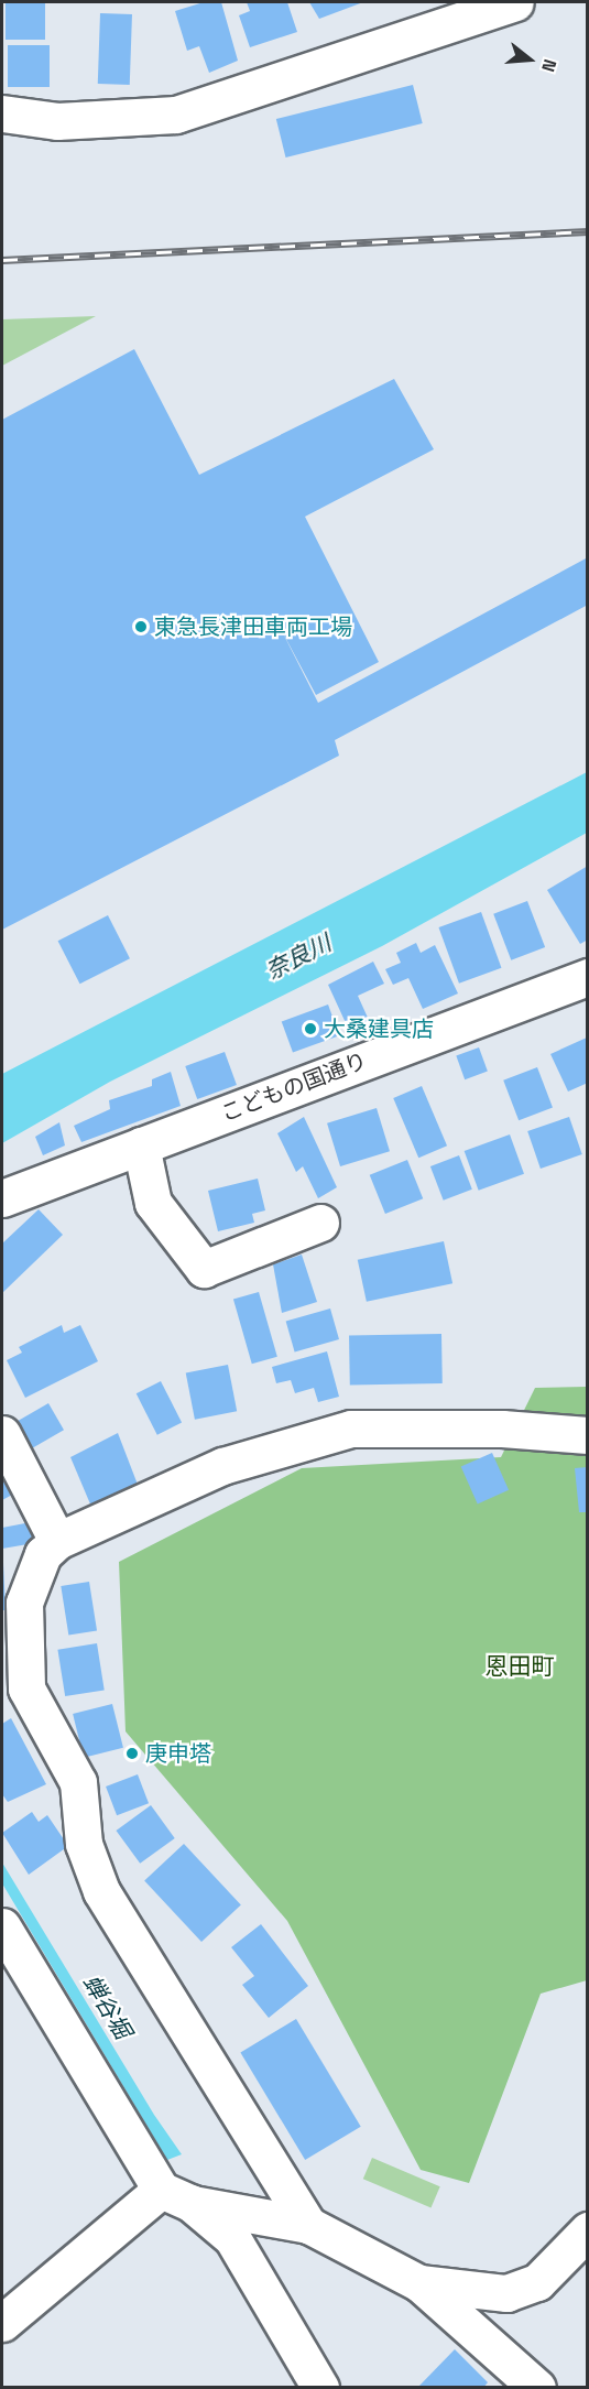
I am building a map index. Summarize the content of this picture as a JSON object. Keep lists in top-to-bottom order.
{
  "streets": {
    "street": ["こどもの国通り"]
  },
  "districts": ["恩田町"],
  "water": ["奈良川", "蝉谷堀"],
  "places": ["東急長津田車両工場", "大桑建具店", "庚申塔"],
  "north": "right"
}
